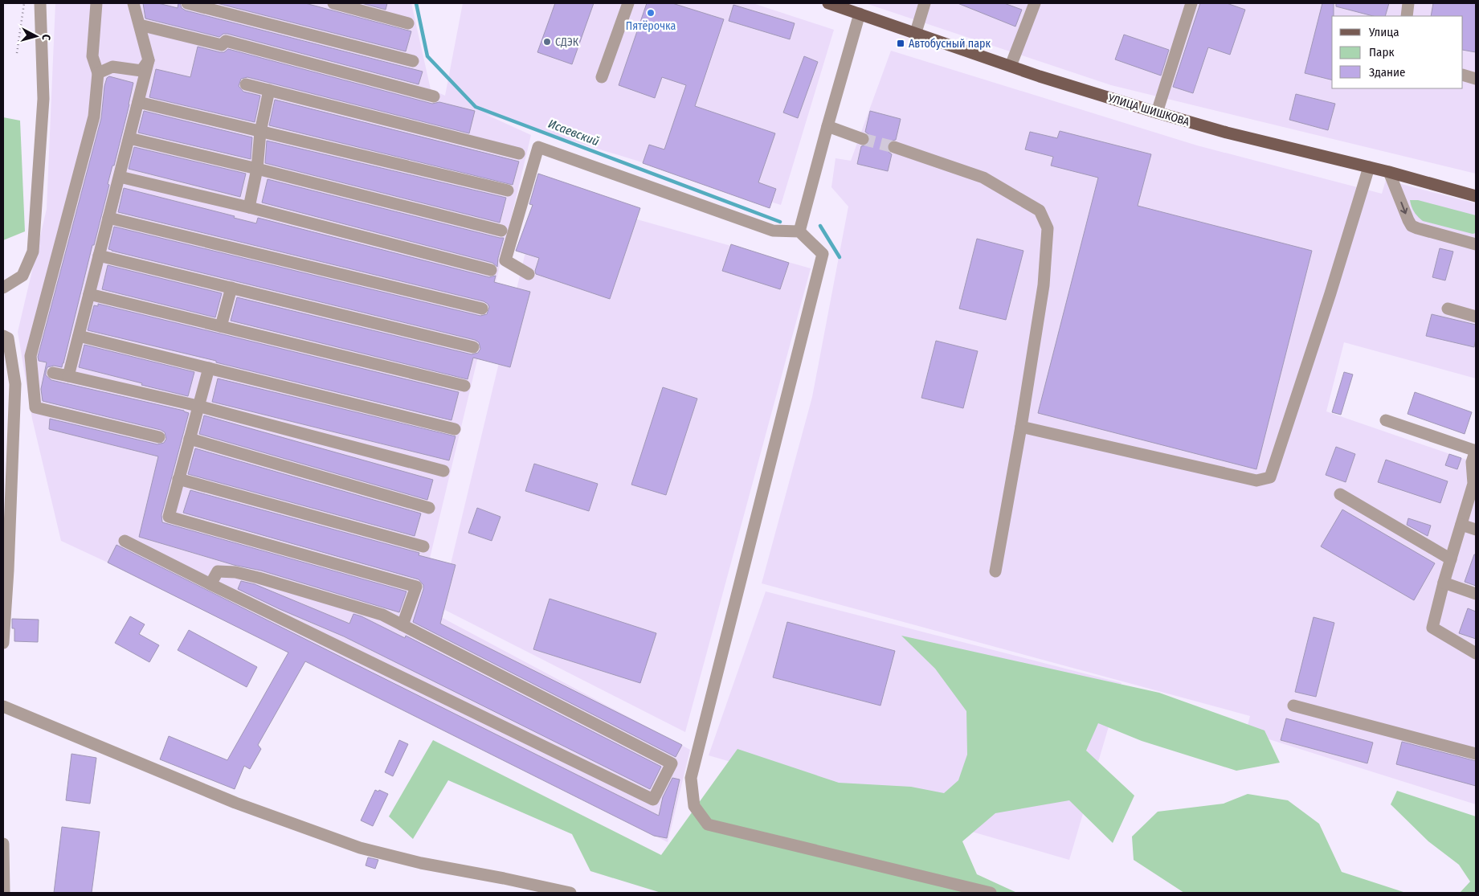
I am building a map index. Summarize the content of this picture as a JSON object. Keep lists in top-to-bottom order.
{
  "streets": {
    "main road": ["УЛИЦА ШИШКОВА"]
  },
  "water": ["Исаевский"],
  "places": {
    "other": ["Пятёрочка", "СДЭК"],
    "transit": ["Автобусный парк"]
  },
  "legend": ["Улица", "Парк", "Здание"],
  "north": "right"
}
